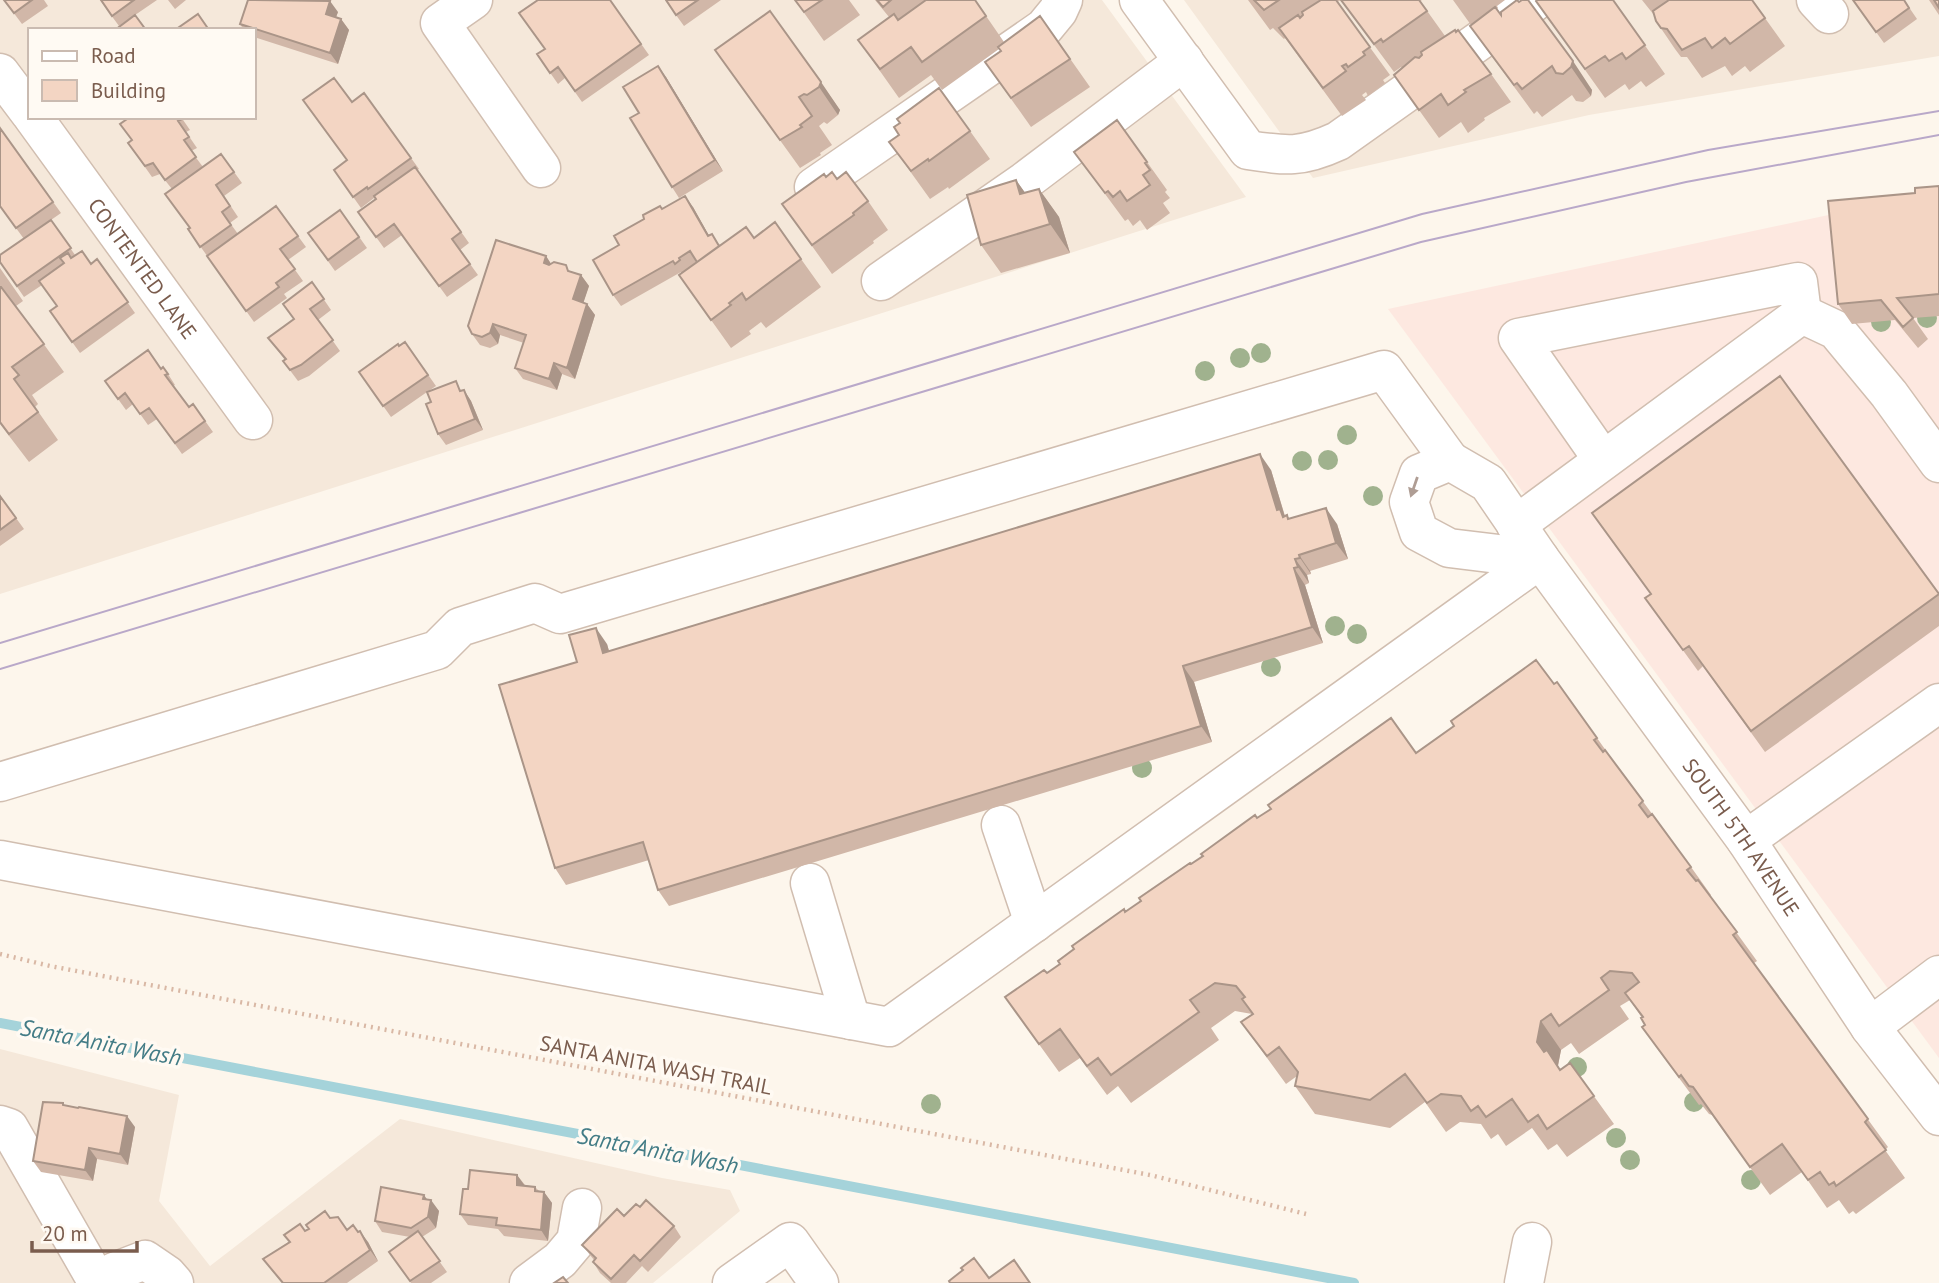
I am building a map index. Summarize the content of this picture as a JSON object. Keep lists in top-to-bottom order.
{
  "streets": {
    "street": ["CONTENTED LANE", "SOUTH 5TH AVENUE"],
    "path": ["SANTA ANITA WASH TRAIL"]
  },
  "water": ["Santa Anita Wash"],
  "legend": ["Road", "Building"],
  "scale_bar": "20 m"
}
